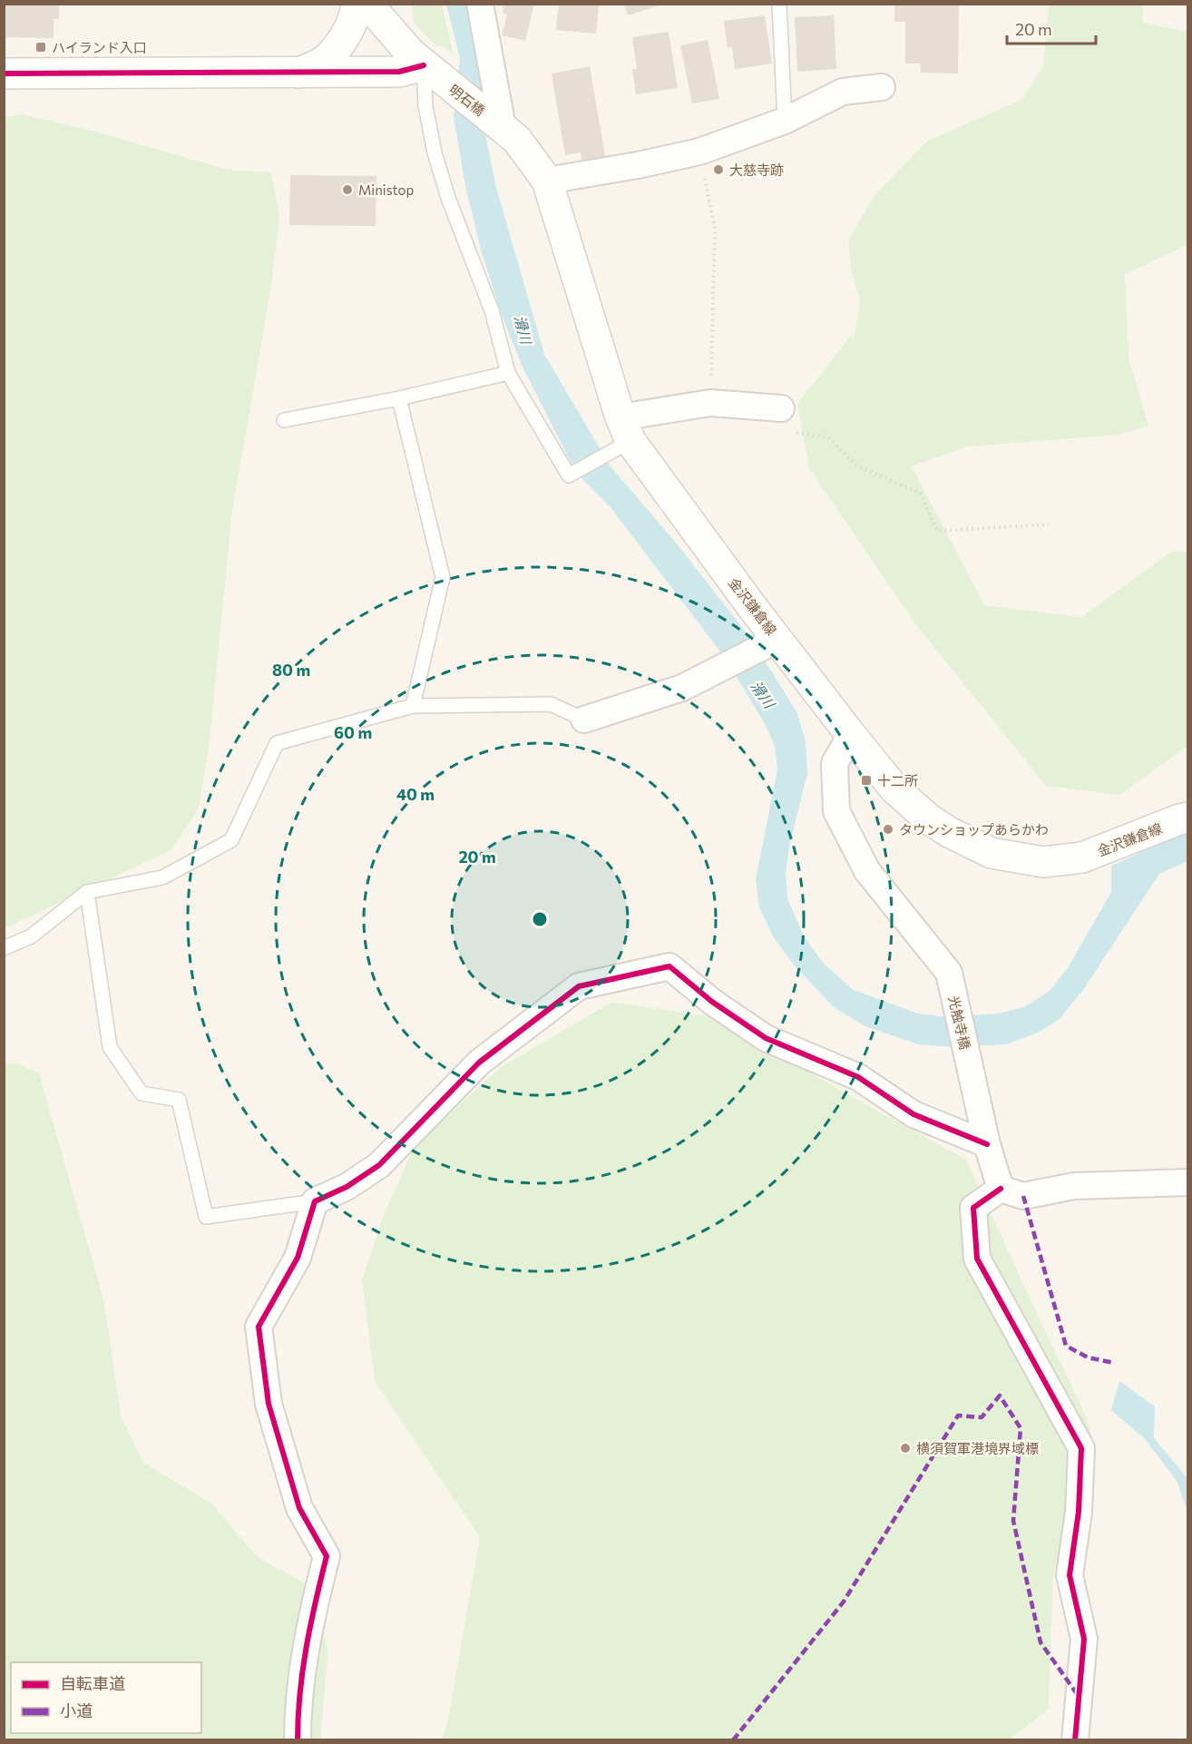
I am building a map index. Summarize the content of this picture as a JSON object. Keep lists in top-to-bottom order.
{
  "streets": {
    "main road": ["明石橋", "金沢鎌倉線"],
    "street": ["光触寺橋"]
  },
  "crossings": [
    ["明石橋", "金沢鎌倉線"],
    ["金沢鎌倉線", "光触寺橋"]
  ],
  "water": ["滑川"],
  "places": {
    "transit": ["ハイランド入口", "十二所"],
    "other": [
      "大慈寺跡",
      "Ministop",
      "タウンショップあらかわ",
      "横須賀軍港境界域標"
    ]
  },
  "legend": ["自転車道", "小道"],
  "scale_bar": "20 m",
  "rings": [
    "80 m",
    "60 m",
    "40 m",
    "20 m"
  ]
}
